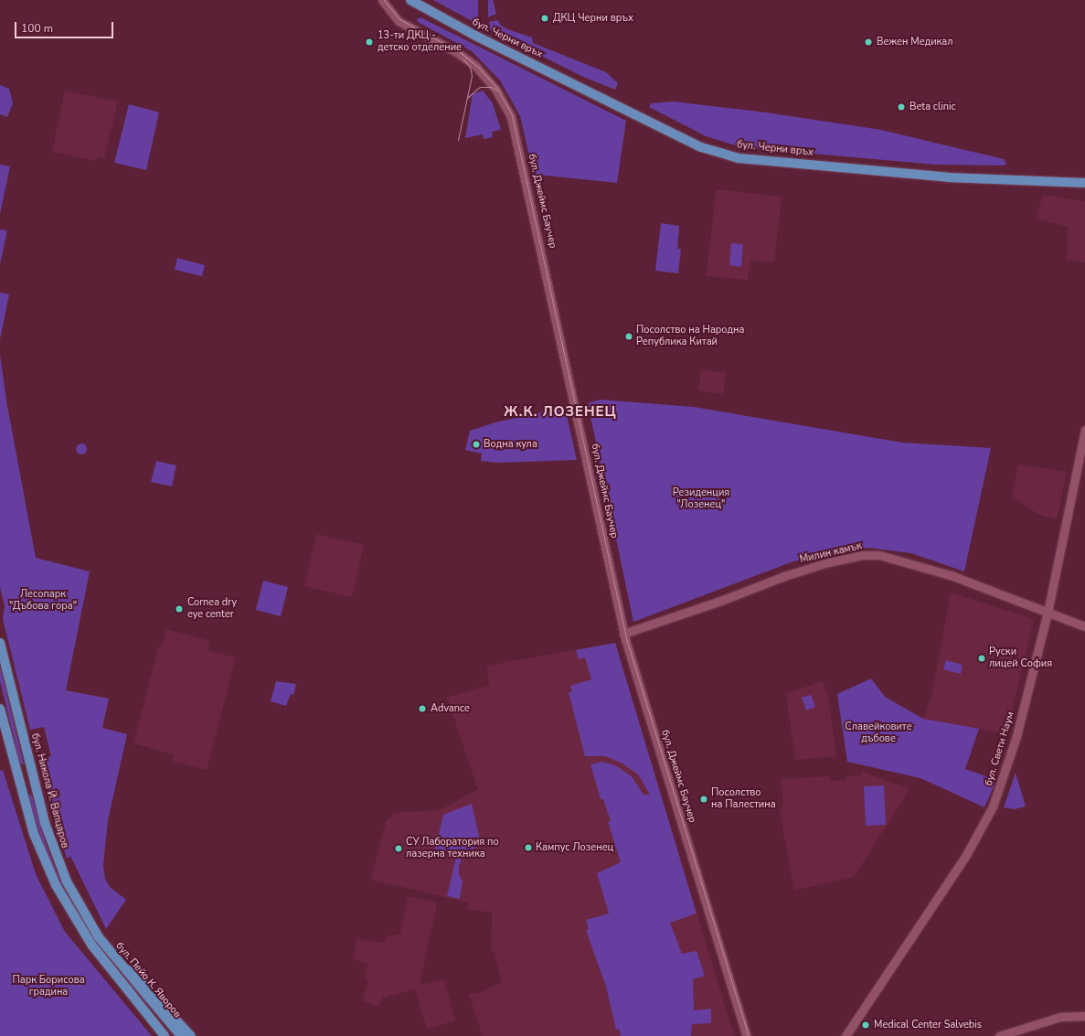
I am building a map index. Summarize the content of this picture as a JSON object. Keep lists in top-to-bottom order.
{
  "streets": {
    "main road": ["бул. Черни връх", "бул. Никола Й. Вапцаров", "бул. Пейо К. Яворов"],
    "street": ["бул. Джеймс Баучер", "Милин камък", "бул. Свети Наум"]
  },
  "crossings": [
    ["бул. Джеймс Баучер", "Милин камък"],
    ["Милин камък", "бул. Свети Наум"],
    ["бул. Никола Й. Вапцаров", "бул. Пейо К. Яворов"]
  ],
  "districts": ["Ж.К. ЛОЗЕНЕЦ"],
  "parks": [
    "Резиденция \"Лозенец\"",
    "Лесопарк \"Дъбова гора\"",
    "Славейковите дъбове",
    "Парк Борисова градина"
  ],
  "places": [
    "ДКЦ Черни връх",
    "13-ти ДКЦ - детско отделение",
    "Вежен Медикал",
    "Beta clinic",
    "Посолство на Народна Република Китай",
    "Водна кула",
    "Cornea dry eye center",
    "Руски лицей София",
    "Advance",
    "Посолство на Палестина",
    "Кампус Лозенец",
    "СУ Лаборатория по лазерна техника",
    "Medical Center Salvebis"
  ],
  "scale_bar": "100 m"
}
